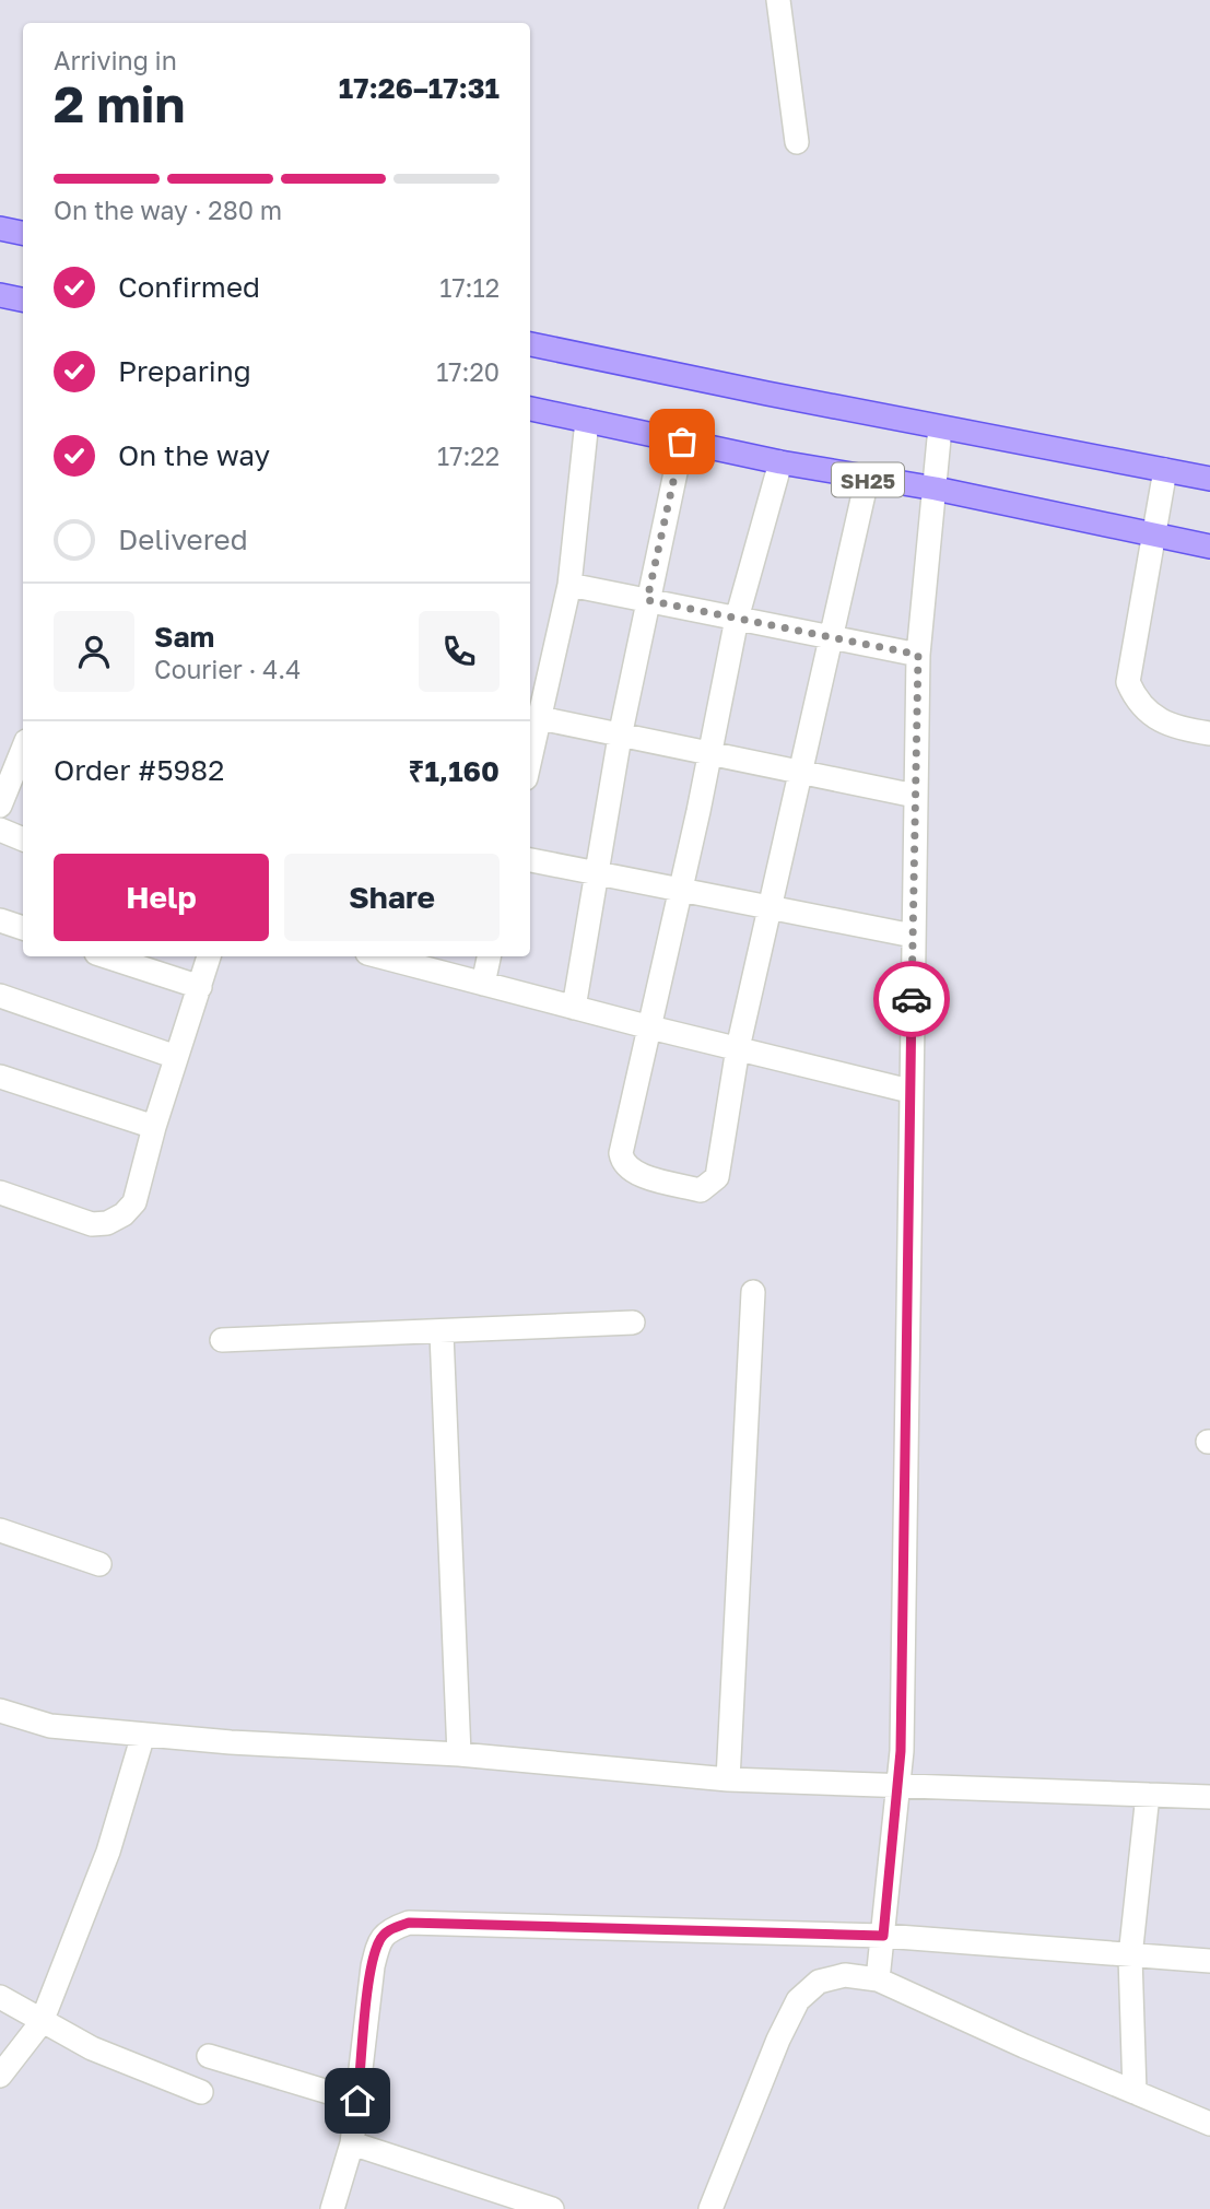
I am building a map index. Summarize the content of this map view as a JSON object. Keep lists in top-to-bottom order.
{
  "streets": {
    "main road": ["SH25"]
  },
  "page": {
    "heading": ["2 min", "Arriving in", "17:26–17:31"],
    "panel": [
      "Sam",
      "Courier · 4.4",
      "Order #5982",
      "₹1,160"
    ],
    "bar": "On the way · 280 m",
    "list": [
      ["Confirmed", "17:12"],
      ["Preparing", "17:20"],
      ["On the way", "17:22"],
      "Delivered"
    ],
    "buttons": ["Help", "Share"]
  }
}
